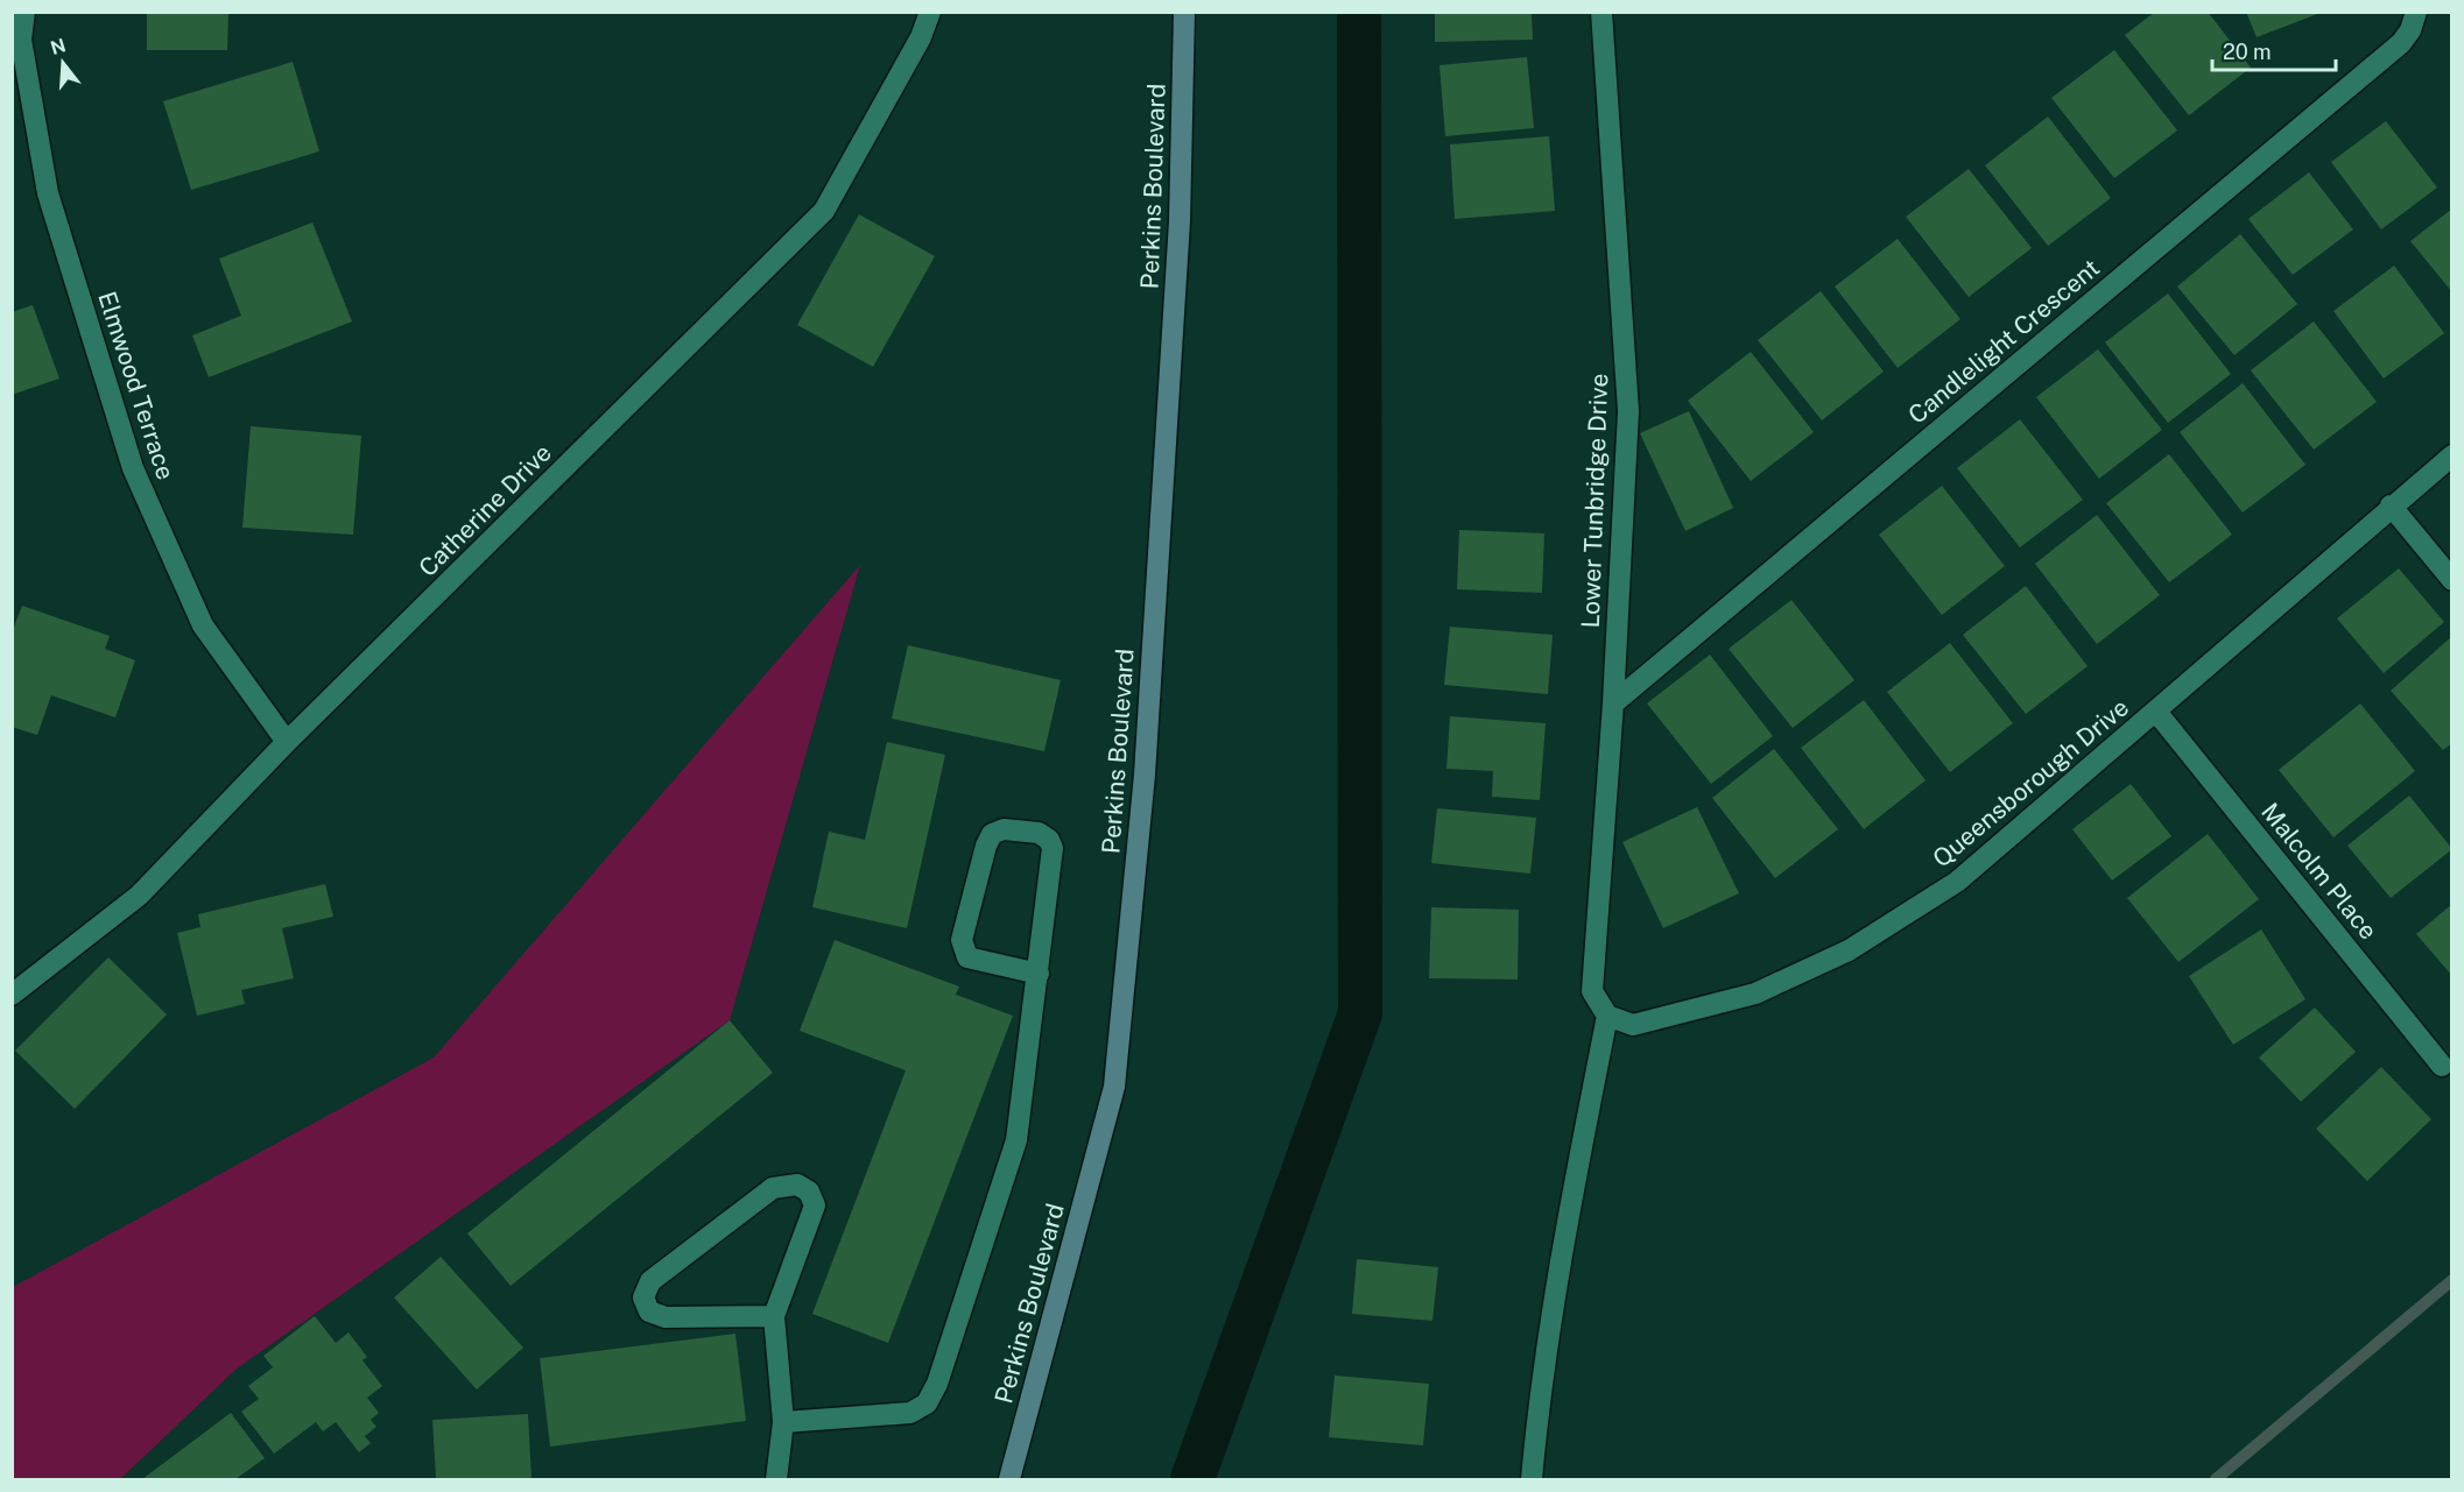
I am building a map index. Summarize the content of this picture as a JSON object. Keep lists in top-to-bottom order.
{
  "streets": {
    "street": [
      "Perkins Boulevard",
      "Candlelight Crescent",
      "Elmwood Terrace",
      "Lower Tunbridge Drive",
      "Catherine Drive",
      "Queensborough Drive",
      "Malcolm Place"
    ]
  },
  "crossings": [
    ["Candlelight Crescent", "Lower Tunbridge Drive"],
    ["Elmwood Terrace", "Catherine Drive"],
    ["Lower Tunbridge Drive", "Queensborough Drive"],
    ["Queensborough Drive", "Malcolm Place"]
  ],
  "scale_bar": "20 m",
  "north": "top"
}
